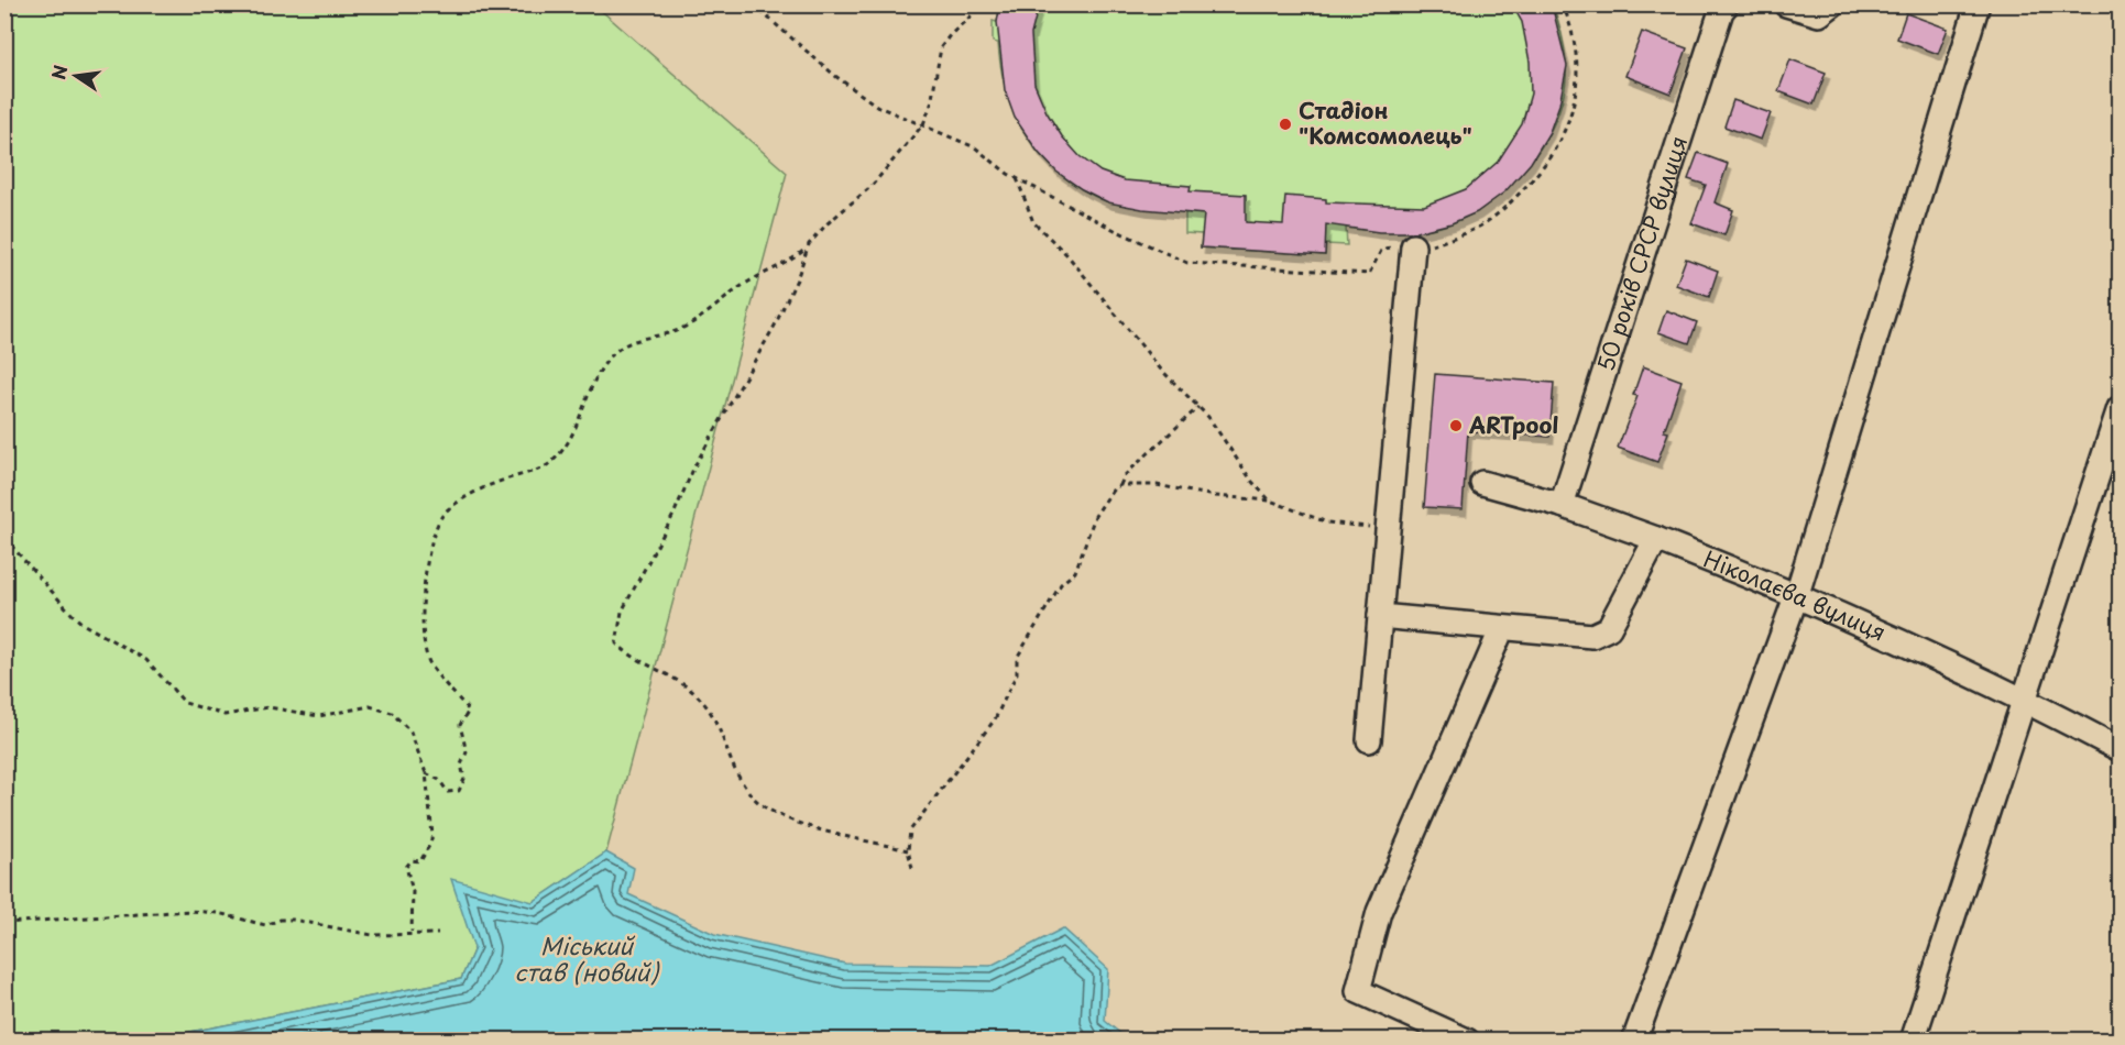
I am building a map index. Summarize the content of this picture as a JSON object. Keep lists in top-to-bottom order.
{
  "streets": {
    "street": ["50 років СРСР вулиця", "Ніколаєва вулиця"]
  },
  "crossings": [
    ["50 років СРСР вулиця", "Ніколаєва вулиця"]
  ],
  "water": ["Міський став (новий)"],
  "places": ["Стадіон \"Комсомолець\"", "ARTpool"],
  "north": "left"
}
